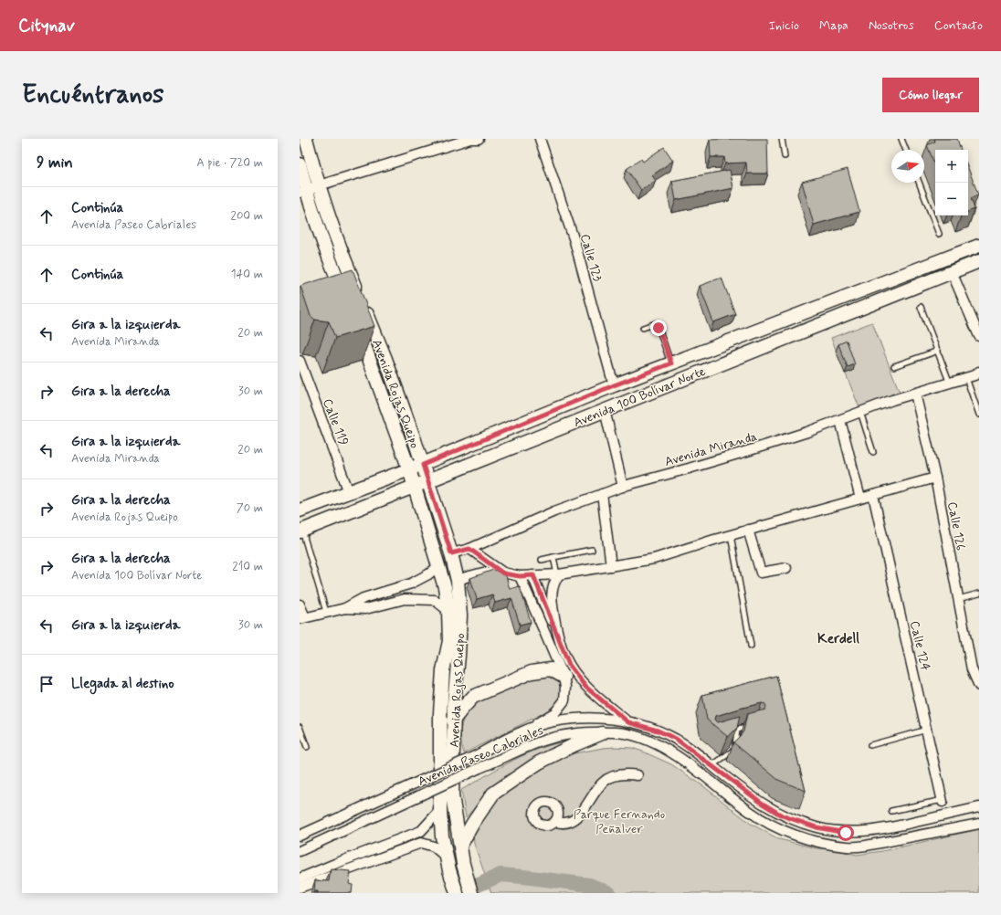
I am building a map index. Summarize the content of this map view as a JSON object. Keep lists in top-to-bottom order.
{
  "streets": {
    "street": [
      "Calle 123",
      "Avenida Rojas Queipo",
      "Avenida 100 Bolívar Norte",
      "Calle 119",
      "Avenida Miranda",
      "Calle 126",
      "Calle 124",
      "Avenida Paseo Cabriales"
    ]
  },
  "crossings": [
    ["Calle 123", "Avenida 100 Bolívar Norte"],
    ["Avenida Rojas Queipo", "Avenida 100 Bolívar Norte"],
    ["Avenida Rojas Queipo", "Avenida Miranda"],
    ["Avenida 100 Bolívar Norte", "Calle 119"],
    ["Avenida Miranda", "Calle 126"]
  ],
  "districts": ["Kerdell"],
  "parks": ["Parque Fernando Peñalver"],
  "north": "right",
  "page": {
    "header": "Citynav",
    "nav": [
      "Inicio",
      "Mapa",
      "Nosotros",
      "Contacto"
    ],
    "buttons": "Cómo llegar",
    "title": "Encuéntranos",
    "heading": ["9 min", "A pie · 720 m"],
    "map_buttons": ["+", "−"],
    "list": [
      ["Continúa", "Avenida Paseo Cabriales", "200 m"],
      ["Continúa", "140 m"],
      ["Gira a la izquierda", "Avenida Miranda", "20 m"],
      ["Gira a la derecha", "30 m"],
      ["Gira a la izquierda", "Avenida Miranda", "20 m"],
      ["Gira a la derecha", "Avenida Rojas Queipo", "70 m"],
      ["Gira a la derecha", "Avenida 100 Bolívar Norte", "210 m"],
      ["Gira a la izquierda", "30 m"],
      "Llegada al destino"
    ]
  }
}
